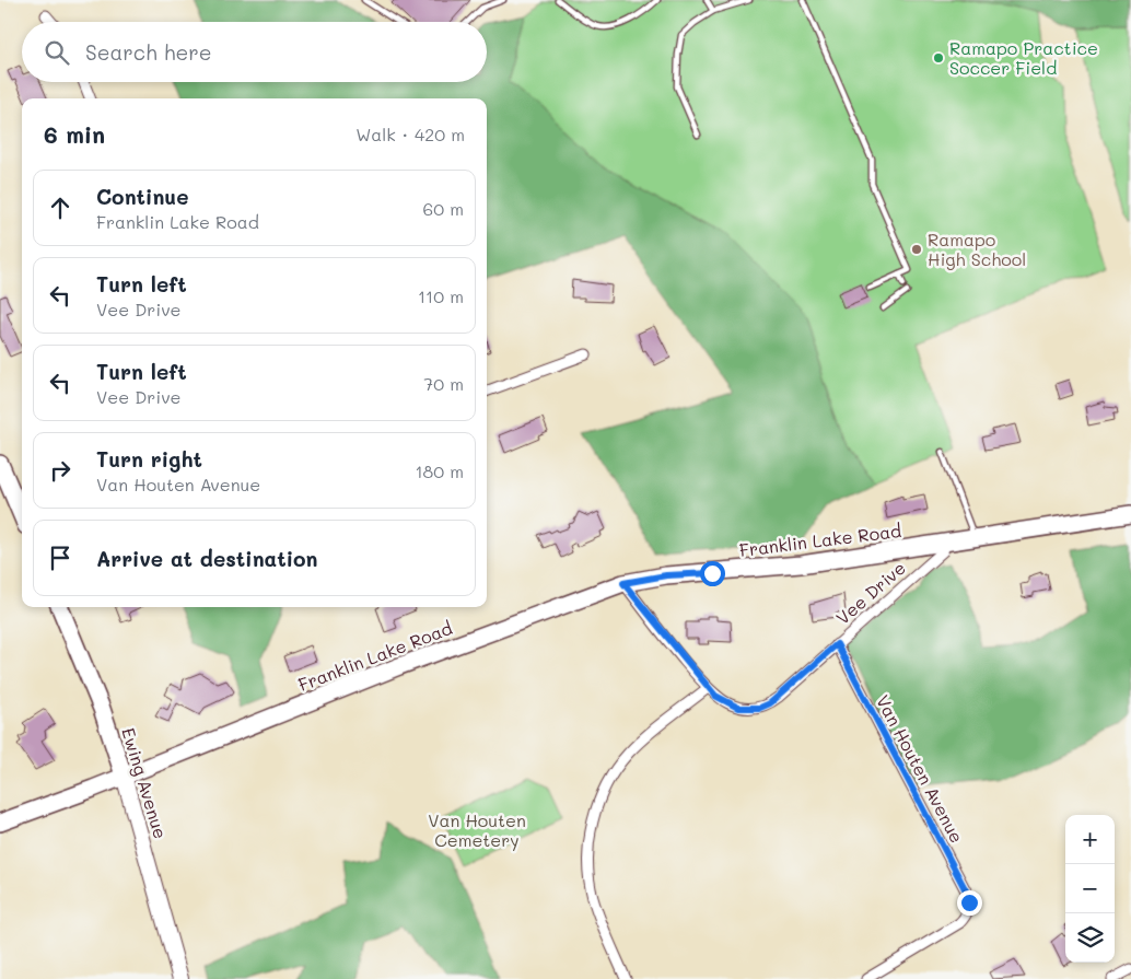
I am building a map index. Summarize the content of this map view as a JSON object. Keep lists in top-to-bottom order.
{
  "streets": {
    "main road": ["Franklin Lake Road", "Ewing Avenue"],
    "street": ["Vee Drive", "Van Houten Avenue"]
  },
  "crossings": [
    ["Franklin Lake Road", "Vee Drive"],
    ["Franklin Lake Road", "Ewing Avenue"],
    ["Vee Drive", "Van Houten Avenue"]
  ],
  "parks": ["Van Houten Cemetery"],
  "places": ["Ramapo Practice Soccer Field", "Ramapo High School"],
  "page": {
    "search": "Search here",
    "heading": ["6 min", "Walk · 420 m"],
    "list": [
      ["Continue", "Franklin Lake Road", "60 m"],
      ["Turn left", "Vee Drive", "110 m"],
      ["Turn left", "Vee Drive", "70 m"],
      ["Turn right", "Van Houten Avenue", "180 m"],
      "Arrive at destination"
    ],
    "map_buttons": ["+", "−"]
  }
}
